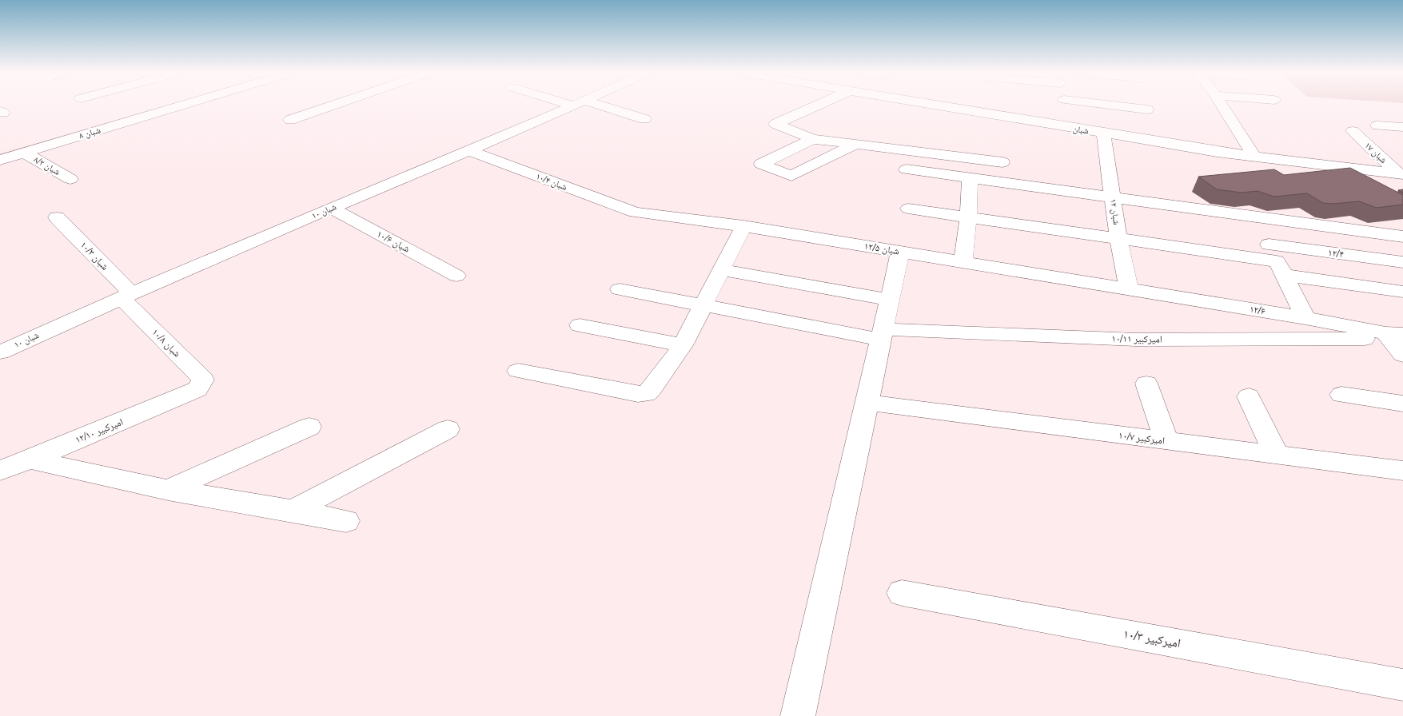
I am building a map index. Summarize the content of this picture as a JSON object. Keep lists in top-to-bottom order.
{
  "streets": {
    "street": [
      "شبان",
      "۸ شبان",
      "۱۷ شبان",
      "۸/۲ شبان",
      "۱۰/۴ شبان",
      "۱۰ شبان",
      "۱۲ شبان",
      "۱۰/۶ شبان",
      "۱۲/۵ شبان",
      "۱۲/۴",
      "۱۰/۳ شبان",
      "۱۲/۶",
      "۱۰/۱۱ امیرکبیر",
      "۱۰/۸ شبان",
      "۱۲/۱۰ امیرکبیر",
      "۱۰/۷ امیرکبیر",
      "۱۰/۳ امیرکبیر"
    ]
  },
  "crossings": [
    ["شبان", "۱۷ شبان"],
    ["شبان", "۱۲ شبان"],
    ["۸ شبان", "۸/۲ شبان"],
    ["۱۰/۴ شبان", "۱۰ شبان"],
    ["۱۰/۴ شبان", "۱۲/۵ شبان"],
    ["۱۰ شبان", "۱۰/۶ شبان"],
    ["۱۰ شبان", "۱۰/۳ شبان"],
    ["۱۰ شبان", "۱۰/۸ شبان"],
    ["۱۲ شبان", "۱۲/۵ شبان"],
    ["۱۲ شبان", "۱۲/۶"],
    ["۱۲/۵ شبان", "۱۲/۶"],
    ["۱۰/۳ شبان", "۱۰/۸ شبان"],
    ["۱۲/۶", "۱۰/۱۱ امیرکبیر"],
    ["۱۰/۸ شبان", "۱۲/۱۰ امیرکبیر"]
  ]
}
